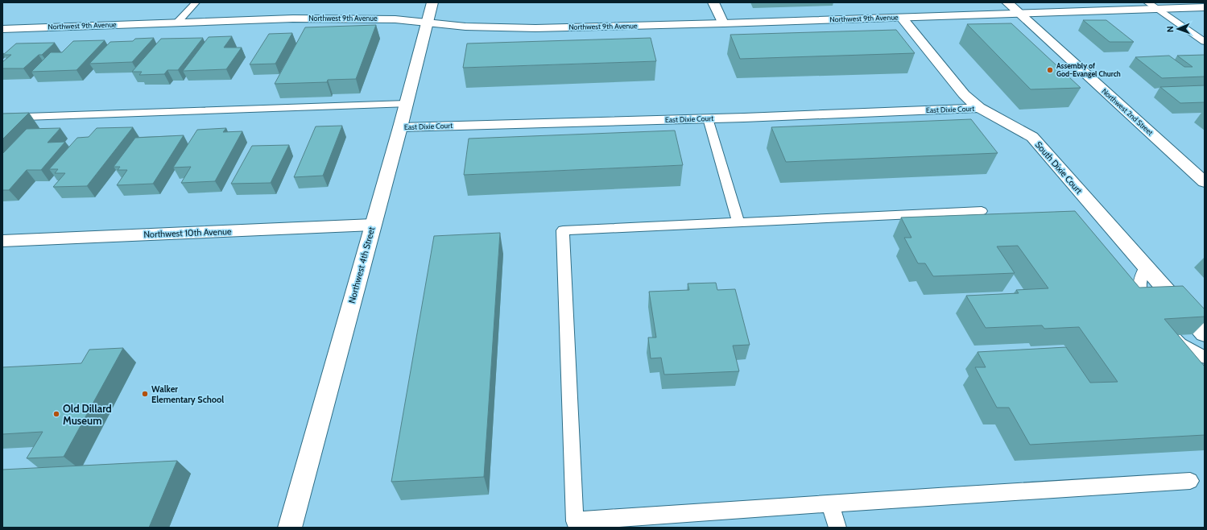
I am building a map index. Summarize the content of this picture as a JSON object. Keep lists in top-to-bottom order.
{
  "streets": {
    "street": [
      "Northwest 9th Avenue",
      "East Dixie Court",
      "Northwest 2nd Street",
      "South Dixie Court",
      "Northwest 10th Avenue",
      "Northwest 4th Street"
    ]
  },
  "crossings": [
    ["Northwest 9th Avenue", "Northwest 2nd Street"],
    ["Northwest 9th Avenue", "South Dixie Court"],
    ["Northwest 9th Avenue", "Northwest 4th Street"],
    ["East Dixie Court", "South Dixie Court"],
    ["East Dixie Court", "Northwest 4th Street"],
    ["Northwest 10th Avenue", "Northwest 4th Street"]
  ],
  "places": ["Assembly of God-Evangel Church", "Walker Elementary School", "Old Dillard Museum"],
  "north": "left"
}
